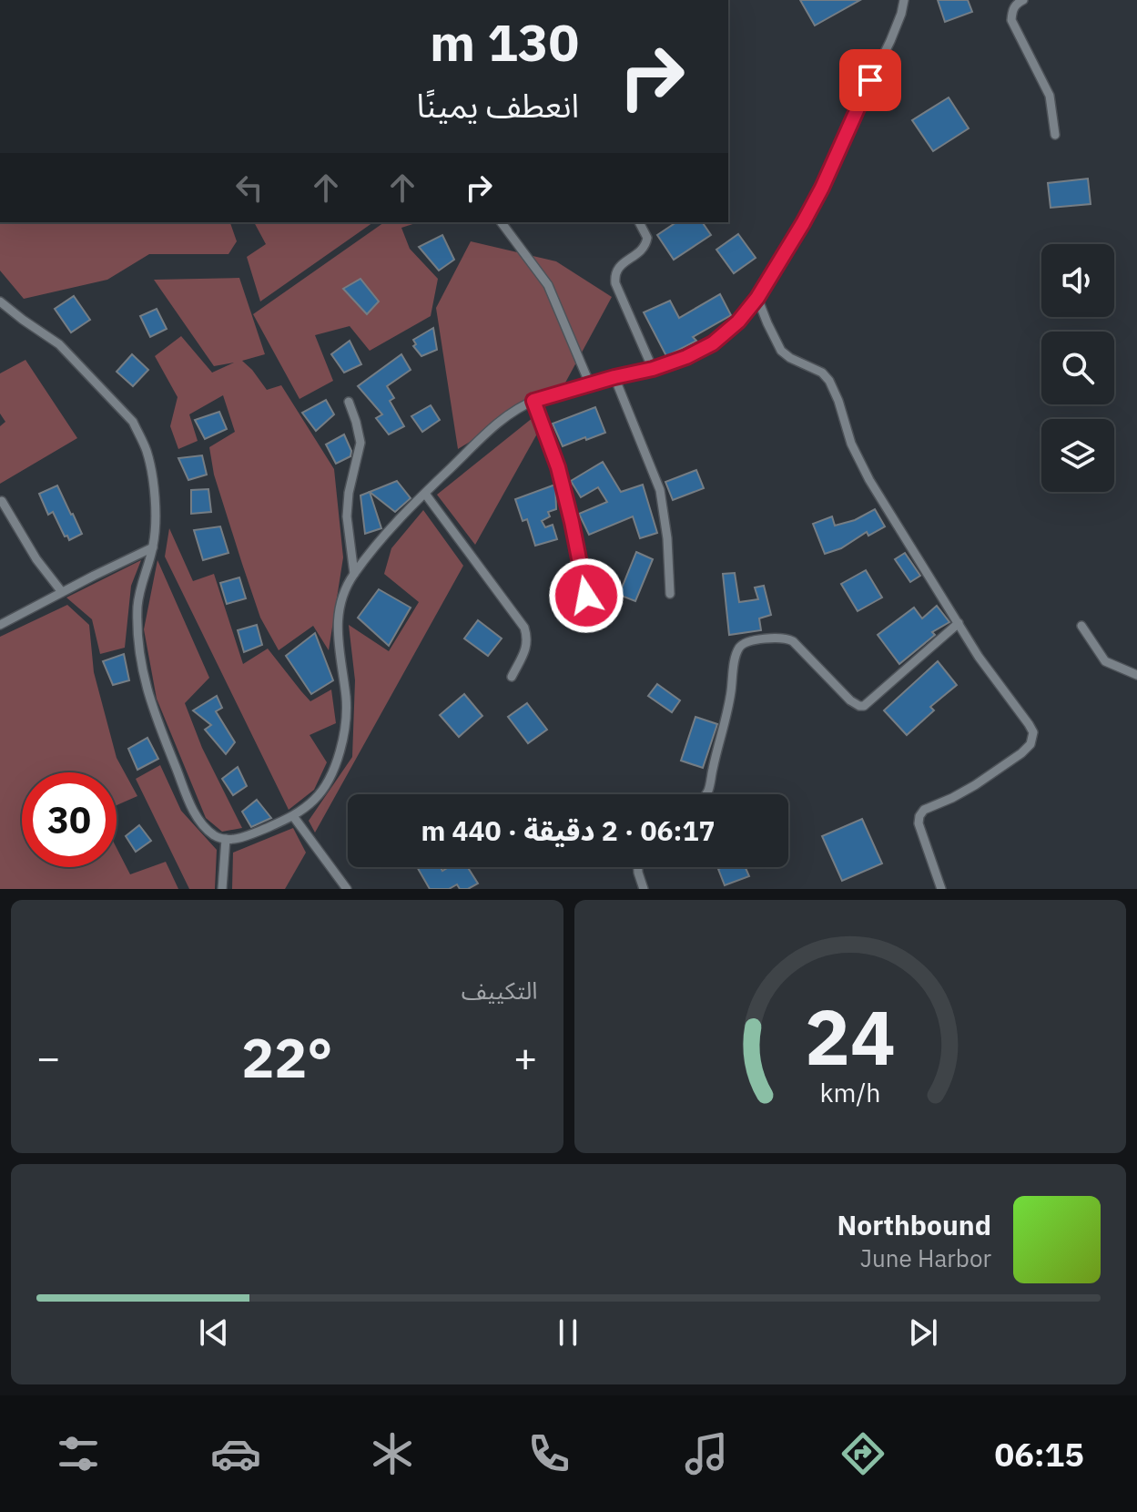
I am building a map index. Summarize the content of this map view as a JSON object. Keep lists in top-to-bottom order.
{
  "page": {
    "turn": ["130 m", "انعطف يمينًا"],
    "limit": "30",
    "trip": "06:17 · 2 دقيقة · 440 m",
    "tile": "التكييف",
    "heat": ["−", "22°", "+"],
    "song": ["Northbound", "June Harbor"],
    "tabs": "06:15",
    "gauge": ["24", "km/h"]
  }
}
